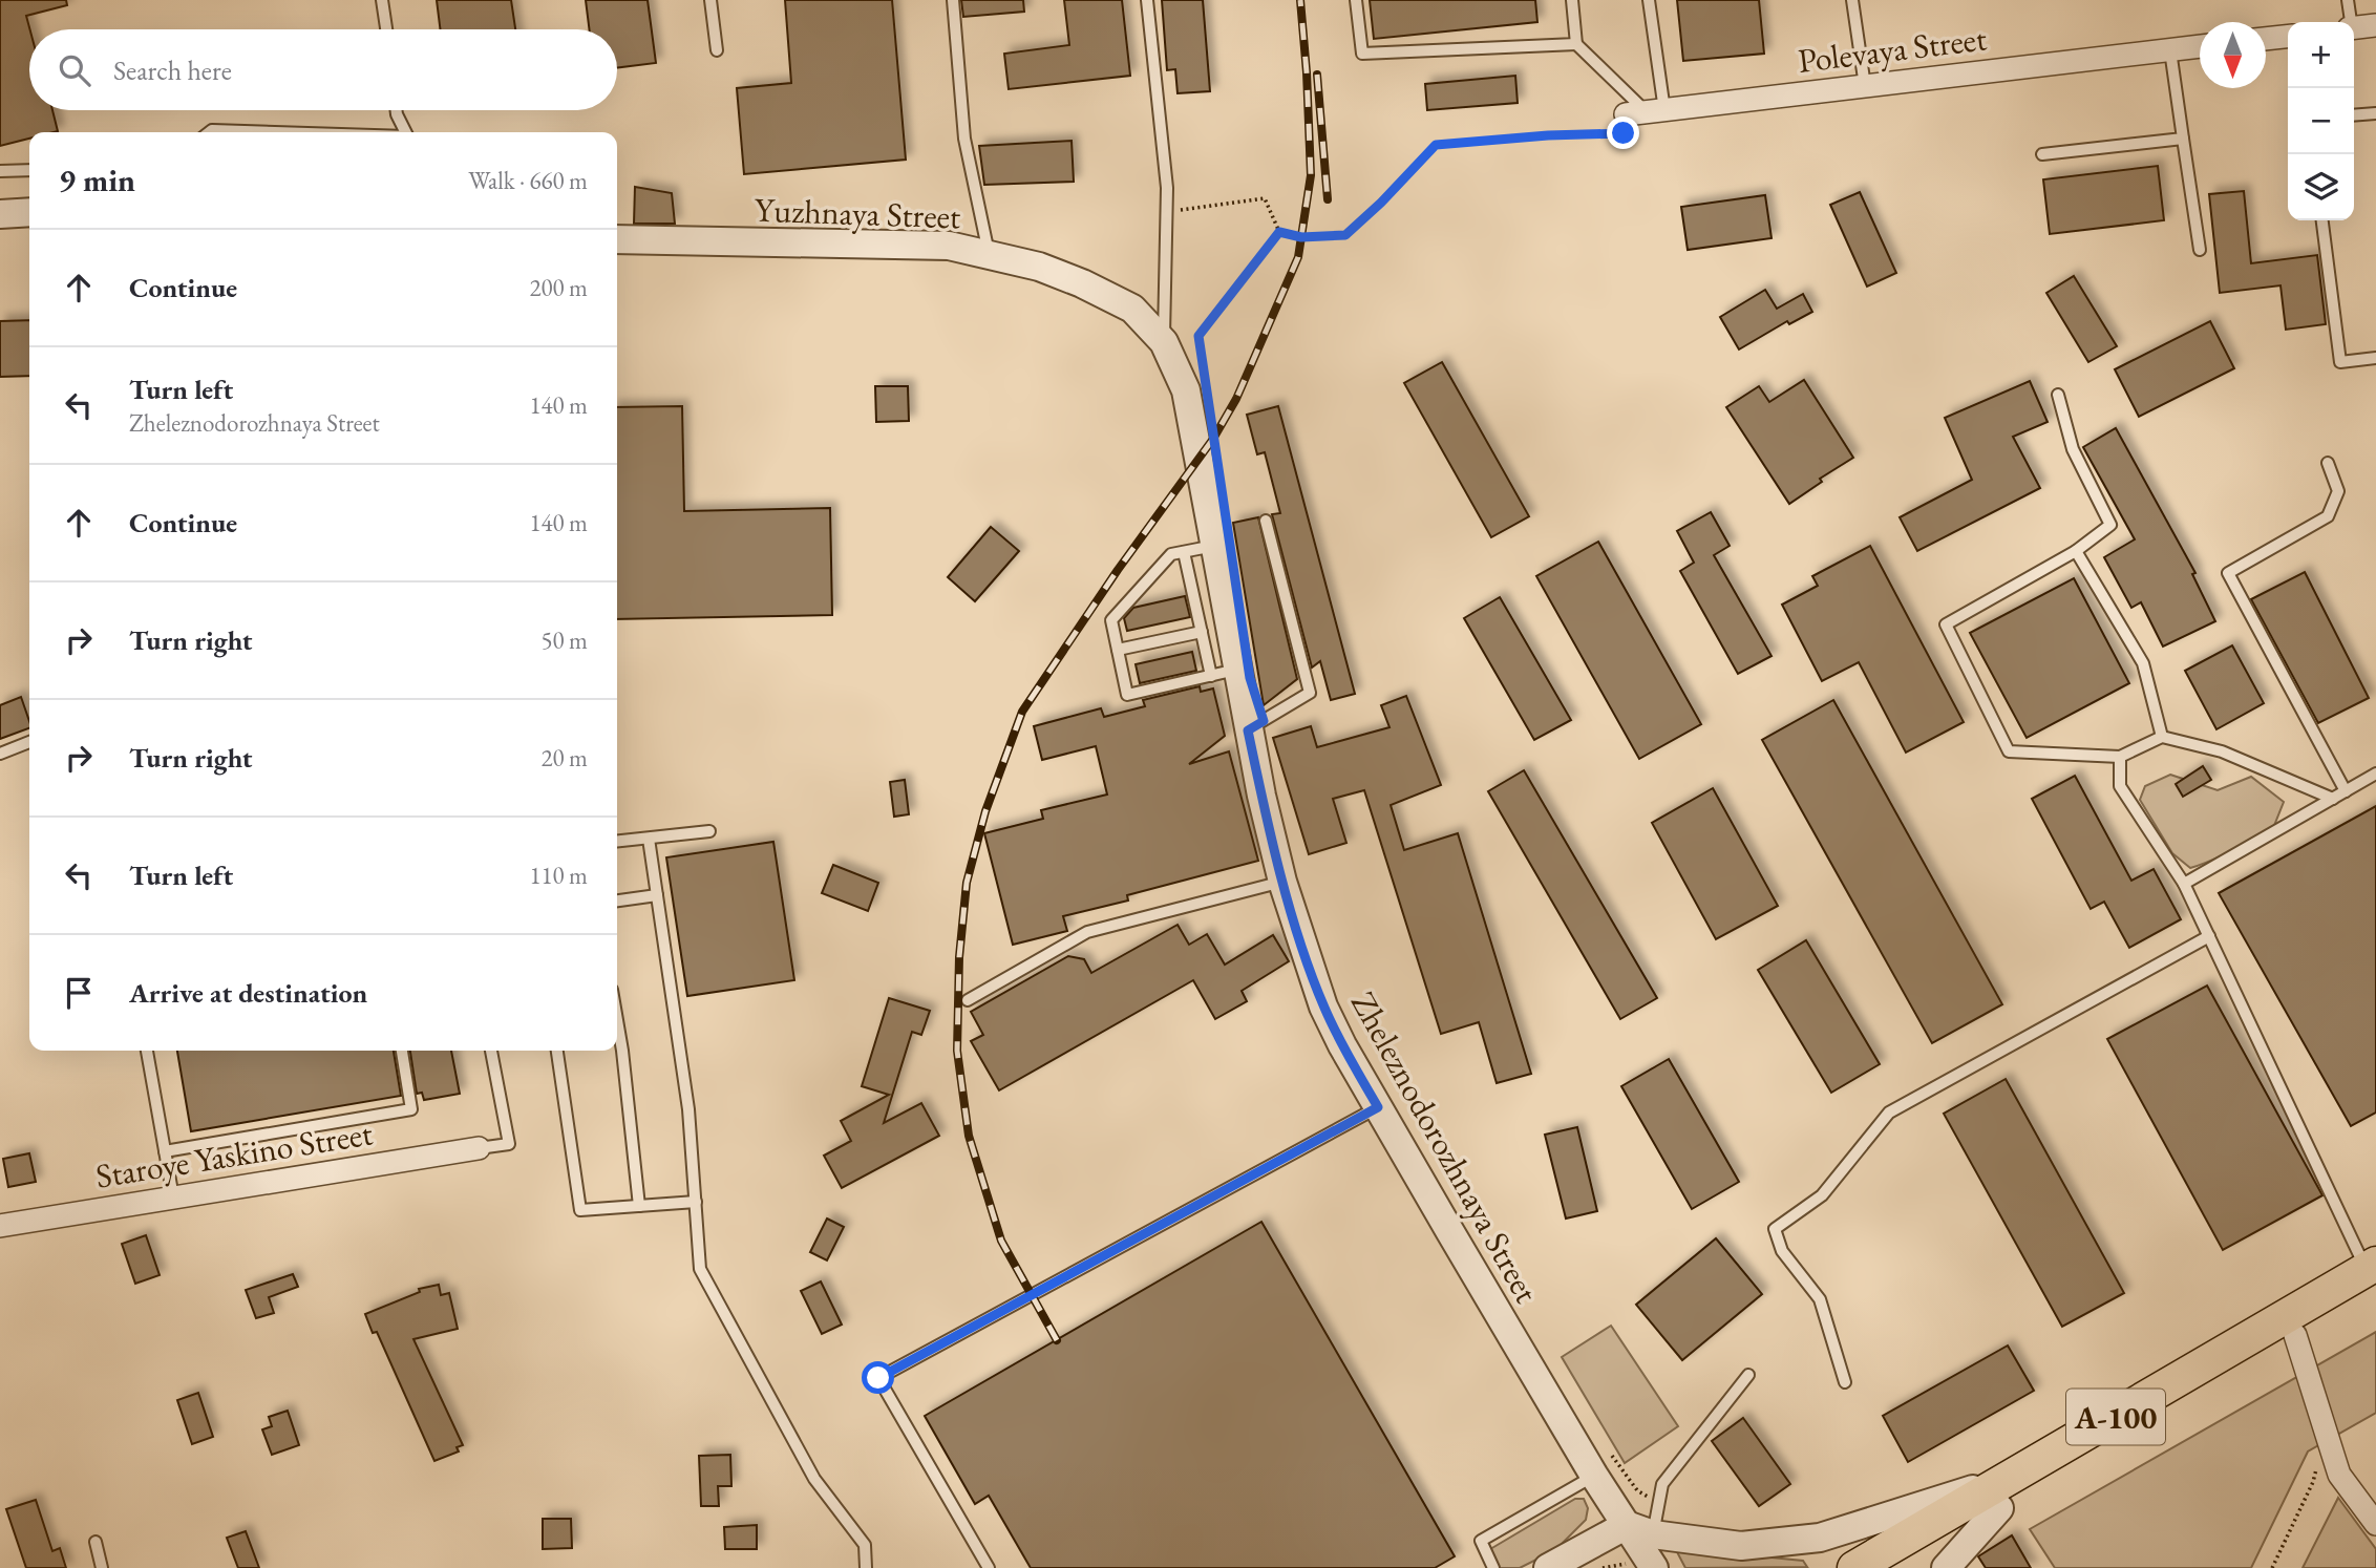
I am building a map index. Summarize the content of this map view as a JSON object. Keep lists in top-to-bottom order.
{
  "streets": {
    "main road": ["А-100"],
    "street": [
      "Polevaya Street",
      "Yuzhnaya Street",
      "Zheleznodorozhnaya Street",
      "Staroye Yaskino Street"
    ]
  },
  "crossings": [
    ["Yuzhnaya Street", "Zheleznodorozhnaya Street"]
  ],
  "north": "bottom",
  "page": {
    "map_buttons": ["+", "−"],
    "search": "Search here",
    "heading": ["9 min", "Walk · 660 m"],
    "list": [
      ["Continue", "200 m"],
      ["Turn left", "Zheleznodorozhnaya Street", "140 m"],
      ["Continue", "140 m"],
      ["Turn right", "50 m"],
      ["Turn right", "20 m"],
      ["Turn left", "110 m"],
      "Arrive at destination"
    ]
  }
}
